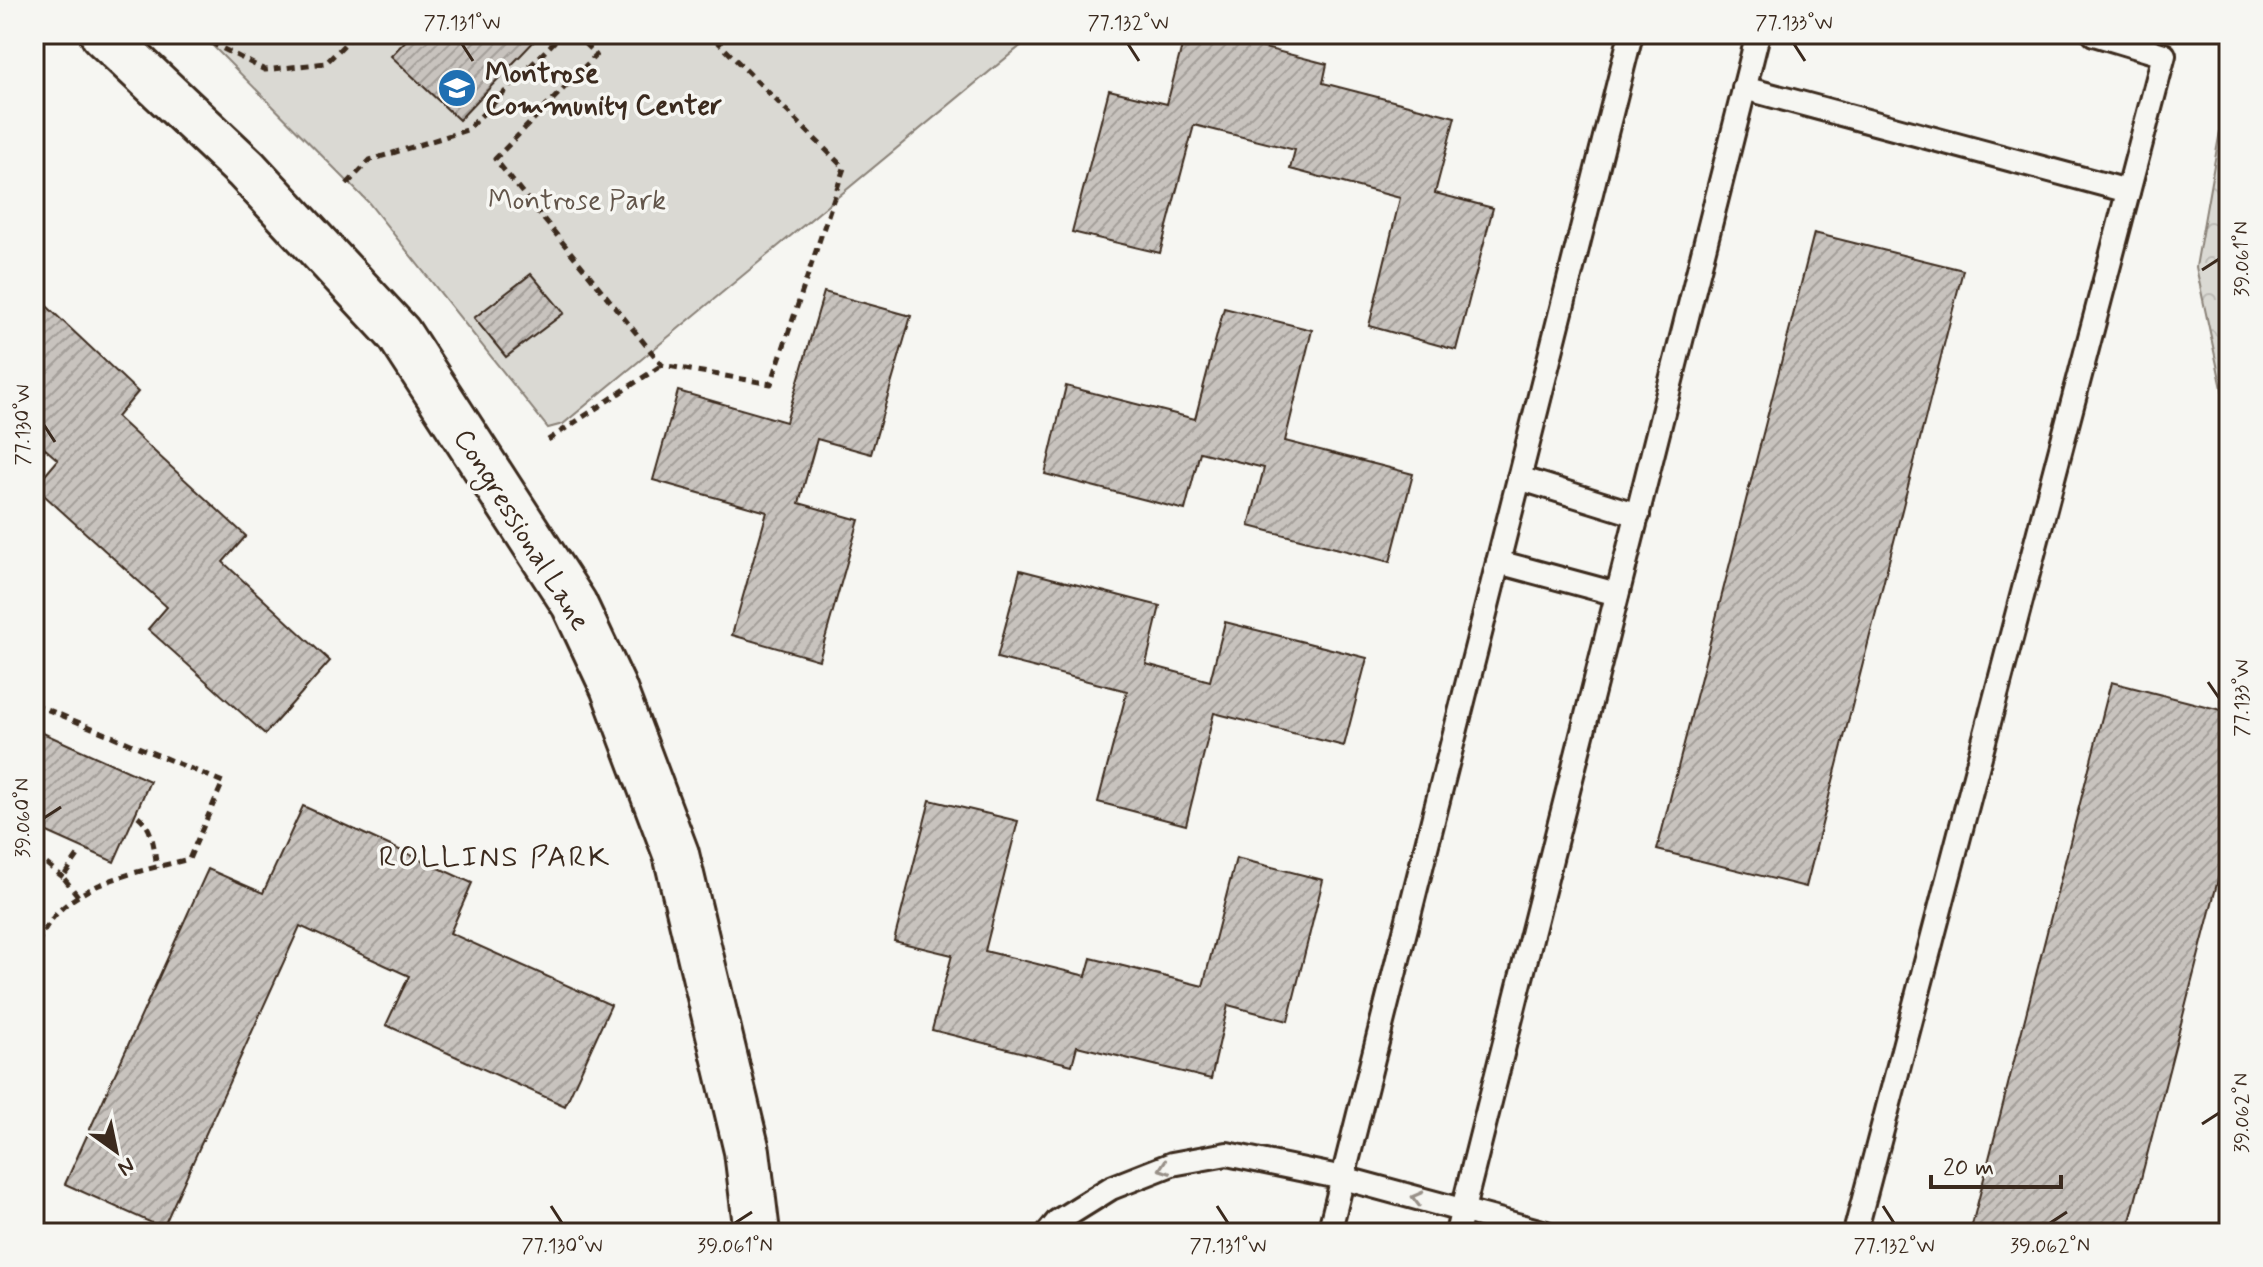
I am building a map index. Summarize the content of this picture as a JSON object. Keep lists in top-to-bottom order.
{
  "streets": {
    "street": ["Congressional Lane"]
  },
  "districts": ["ROLLINS PARK"],
  "parks": ["Montrose Park"],
  "places": {
    "school or university": ["Montrose Community Center"]
  },
  "scale_bar": "20 m",
  "north": "bottom right",
  "coordinates": [
    "77.131°W",
    "77.132°W",
    "77.133°W",
    "39.061°N",
    "77.130°W",
    "39.060°N",
    "39.062°N"
  ]
}
